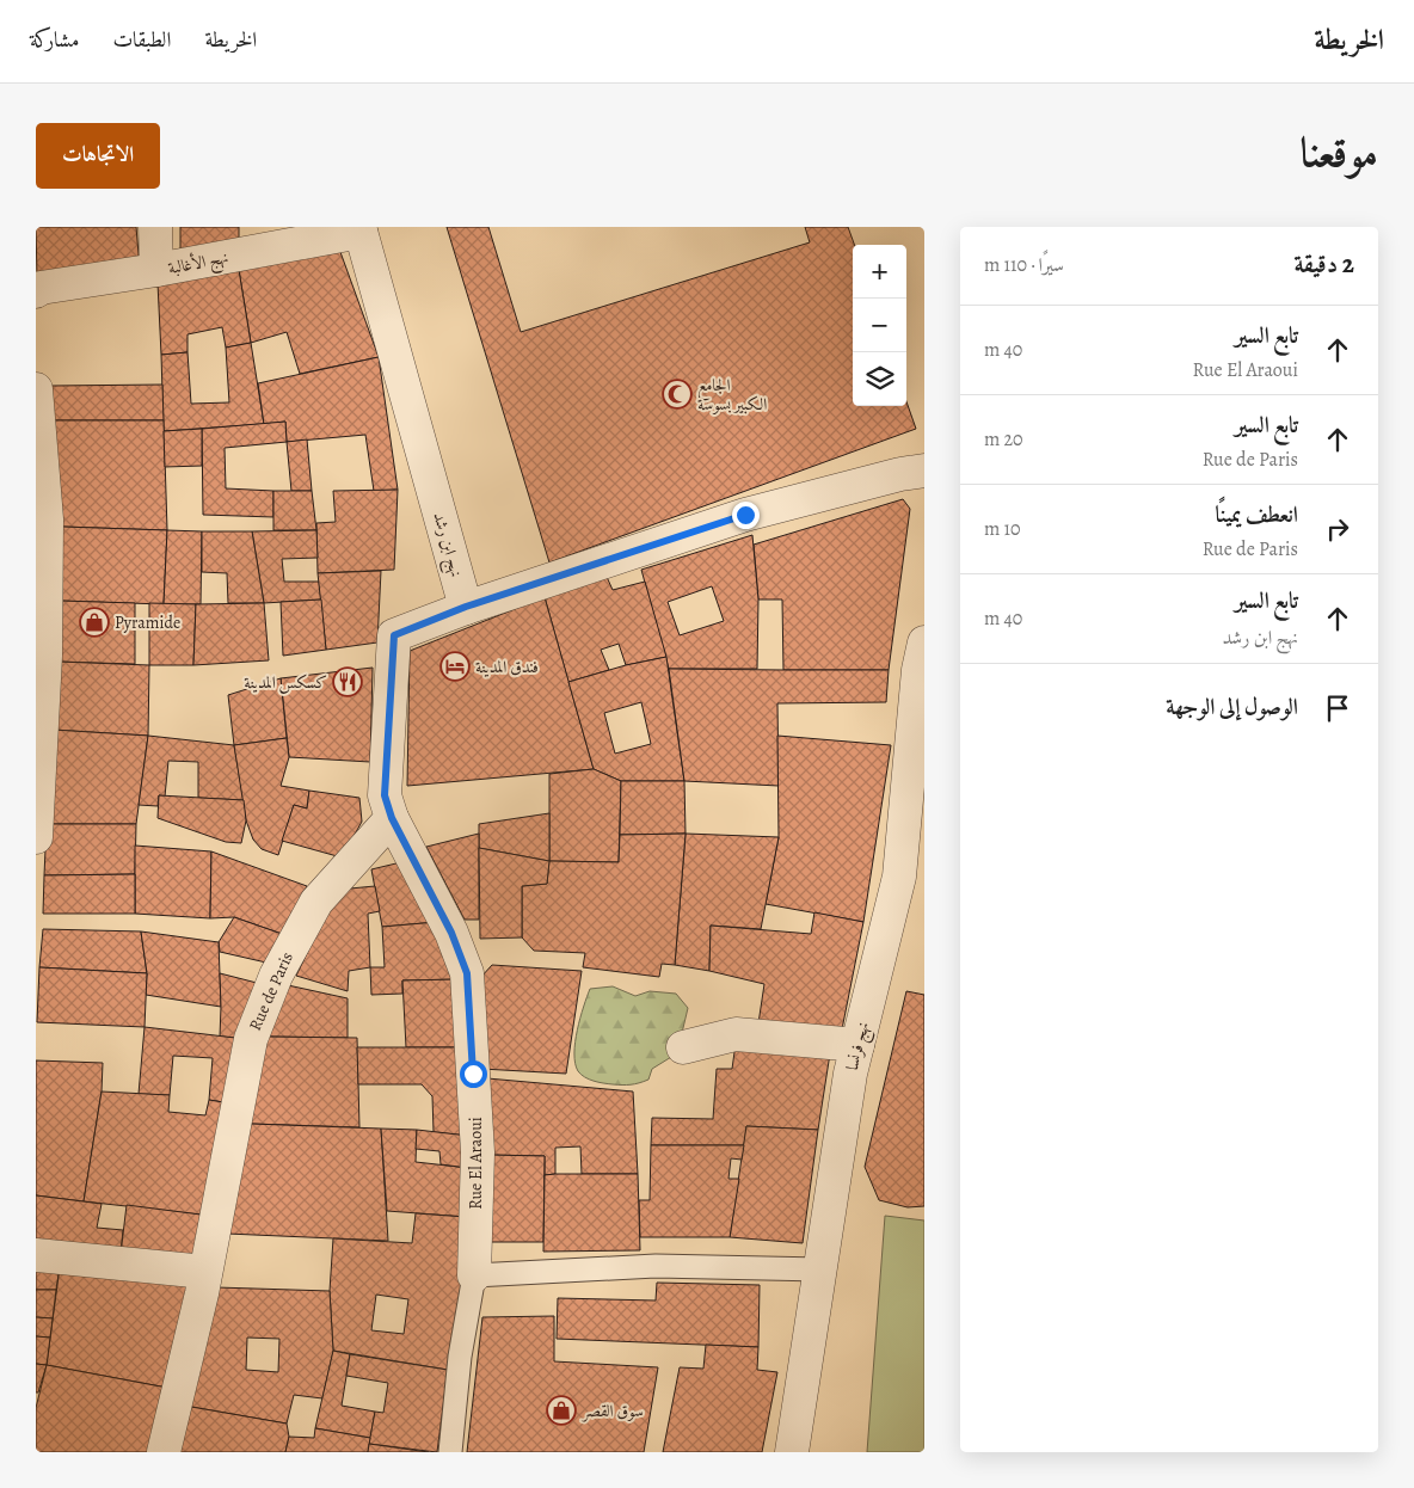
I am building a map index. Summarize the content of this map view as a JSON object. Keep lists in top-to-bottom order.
{
  "streets": {
    "street": [
      "نهج الأغالبة",
      "نهج ابن رشد",
      "Rue de Paris",
      "نهج فرنسا",
      "Rue El Araoui"
    ]
  },
  "crossings": [
    ["نهج الأغالبة", "نهج ابن رشد"],
    ["Rue de Paris", "Rue El Araoui"]
  ],
  "places": {
    "mosque": ["الجامع الكبير بسوسة"],
    "shop": ["Pyramide", "سوق القصر"],
    "hotel": ["فندق المدينة"],
    "restaurant": ["كسكس المدينة"]
  },
  "page": {
    "header": "الخريطة",
    "nav": ["الخريطة", "الطبقات", "مشاركة"],
    "title": "موقعنا",
    "buttons": "الاتجاهات",
    "heading": ["2 دقيقة", "سيرًا · 110 m"],
    "map_buttons": ["+", "−"],
    "list": [
      ["تابع السير", "Rue El Araoui", "40 m"],
      ["تابع السير", "Rue de Paris", "20 m"],
      ["انعطف يمينًا", "Rue de Paris", "10 m"],
      ["تابع السير", "نهج ابن رشد", "40 m"],
      "الوصول إلى الوجهة"
    ]
  }
}
